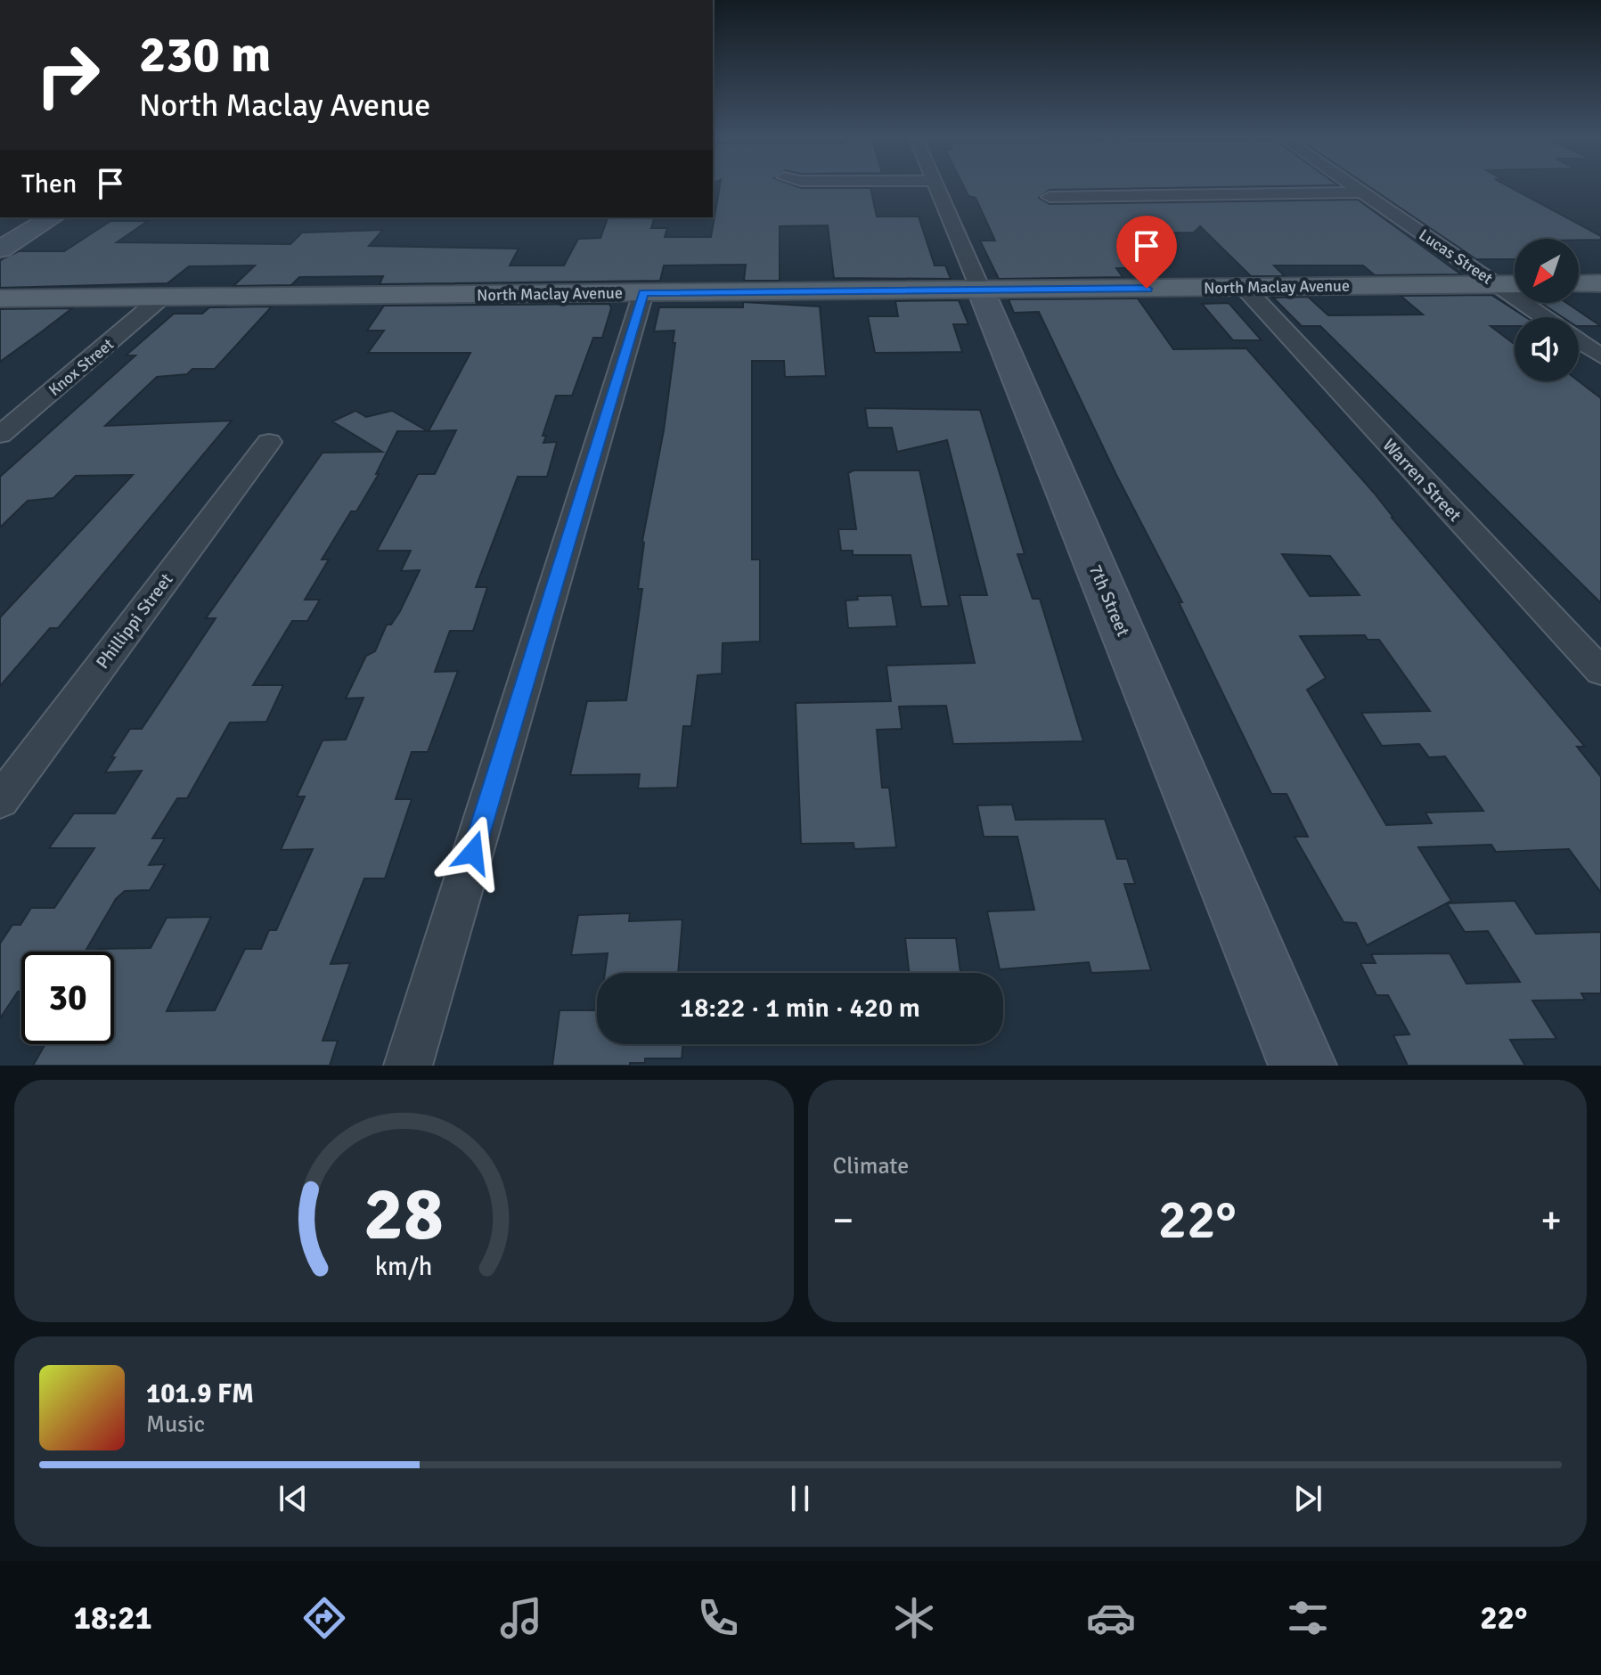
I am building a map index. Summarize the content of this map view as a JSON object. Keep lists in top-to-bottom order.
{
  "streets": {
    "main road": ["North Maclay Avenue"],
    "street": [
      "Lucas Street",
      "Knox Street",
      "Warren Street",
      "7th Street",
      "Phillippi Street"
    ]
  },
  "crossings": [
    ["Lucas Street", "North Maclay Avenue"],
    ["North Maclay Avenue", "Knox Street"],
    ["North Maclay Avenue", "Warren Street"],
    ["North Maclay Avenue", "7th Street"]
  ],
  "north": "bottom left",
  "page": {
    "turn": ["230 m", "North Maclay Avenue"],
    "then": "Then",
    "limit": "30",
    "trip": "18:22 · 1 min · 420 m",
    "tile": "Climate",
    "heat": ["−", "22°", "+"],
    "song": ["101.9 FM", "Music"],
    "tabs": ["18:21", "22°"],
    "gauge": ["28", "km/h"]
  }
}
